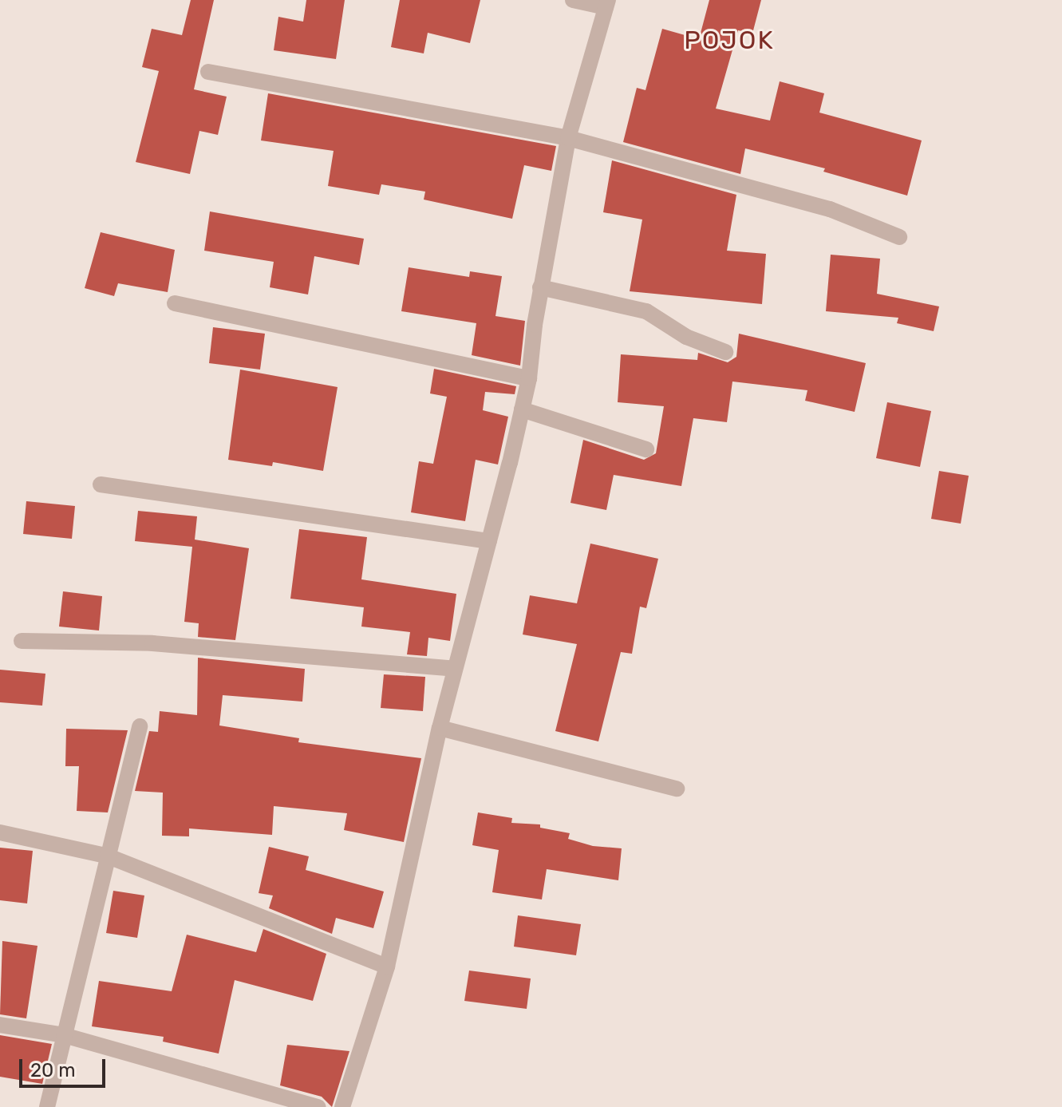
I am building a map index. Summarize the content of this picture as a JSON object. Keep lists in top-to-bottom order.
{
  "districts": ["POJOK"],
  "scale_bar": "20 m"
}
